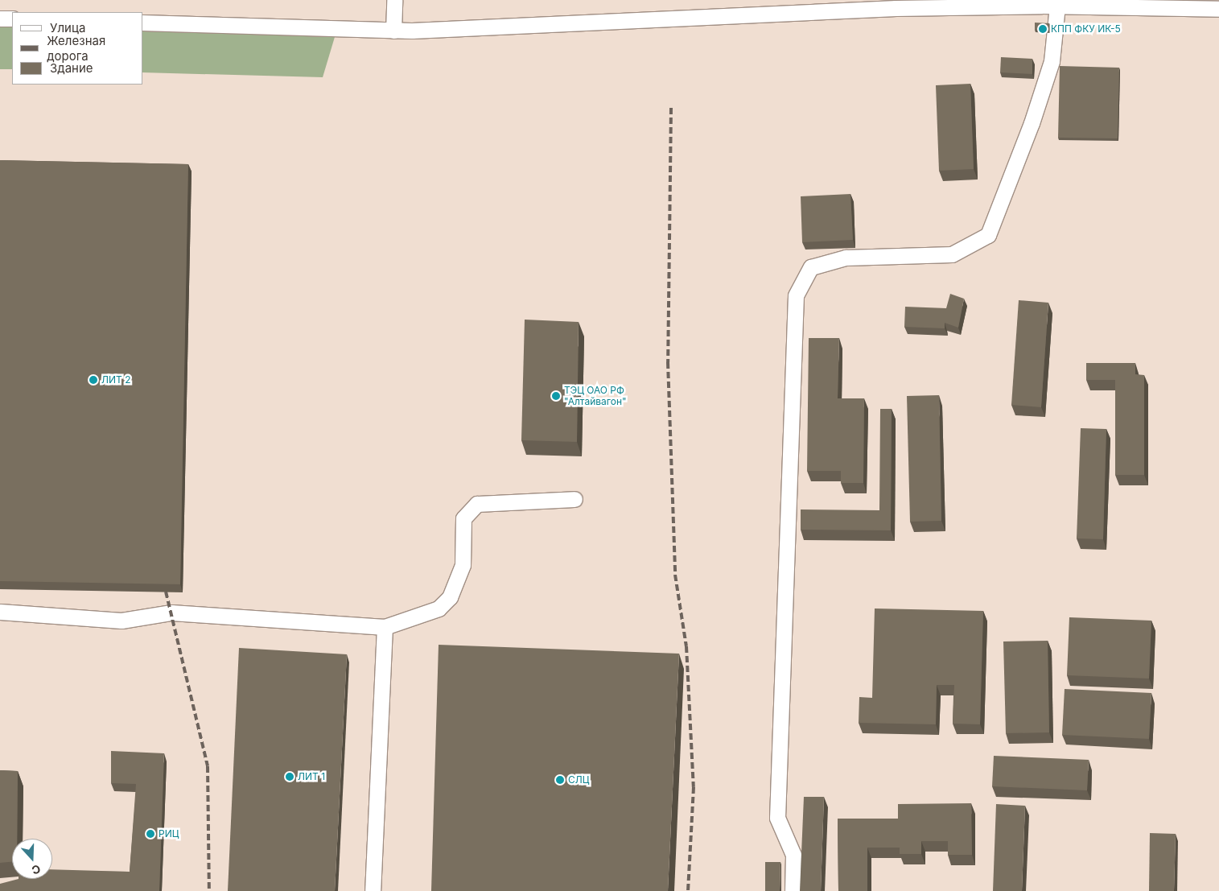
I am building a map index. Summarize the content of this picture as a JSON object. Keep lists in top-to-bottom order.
{
  "places": [
    "КПП ФКУ ИК-5",
    "ЛИТ 2",
    "ТЭЦ ОАО РФ \"Алтайвагон\"",
    "ЛИТ 1",
    "СЛЦ",
    "РИЦ"
  ],
  "legend": ["Улица", "Железная дорога", "Здание"],
  "north": "bottom"
}
